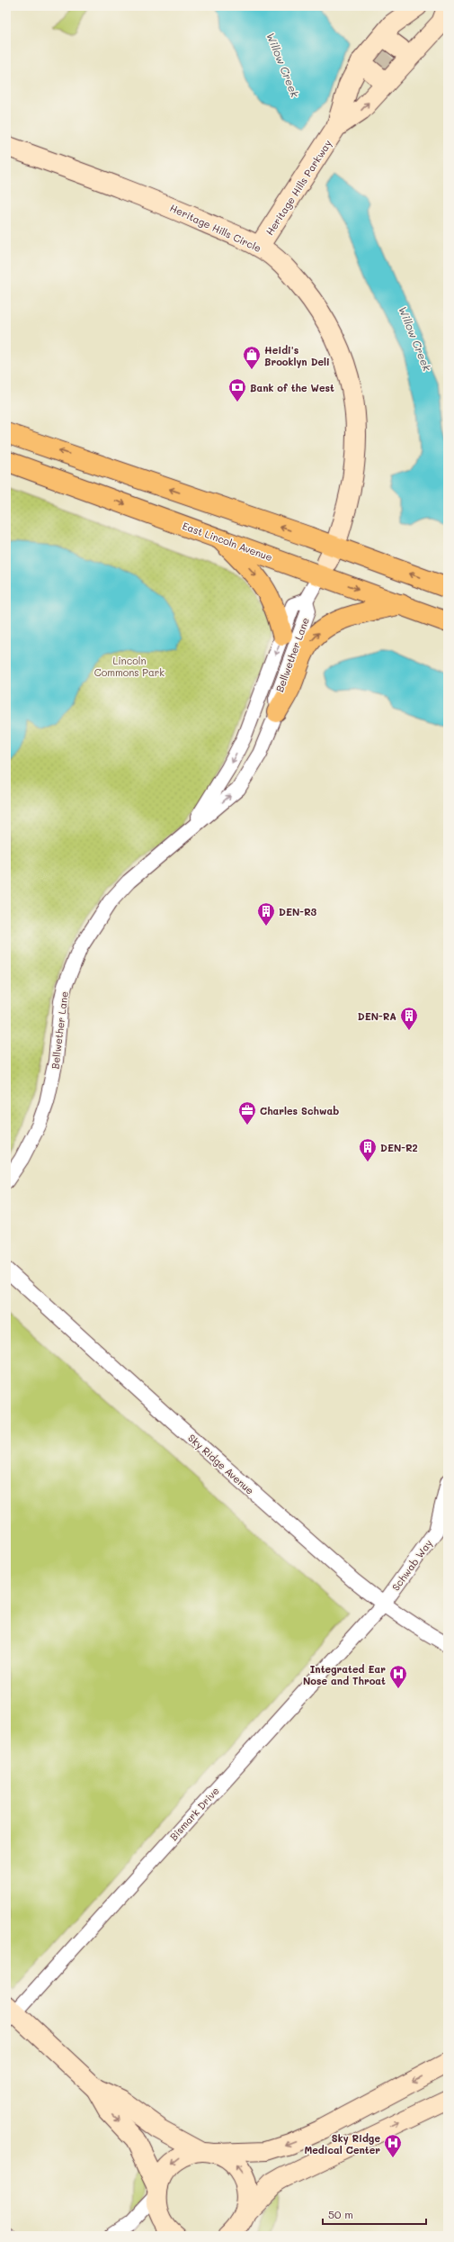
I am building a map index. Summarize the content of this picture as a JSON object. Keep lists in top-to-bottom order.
{
  "streets": {
    "main road": ["East Lincoln Avenue"],
    "street": [
      "Heritage Hills Parkway",
      "Heritage Hills Circle",
      "Bellwether Lane",
      "Sky Ridge Avenue",
      "Schwab Way",
      "Bismark Drive"
    ]
  },
  "crossings": [
    ["Heritage Hills Parkway", "Heritage Hills Circle"],
    ["Heritage Hills Circle", "East Lincoln Avenue"],
    ["Sky Ridge Avenue", "Schwab Way"],
    ["Sky Ridge Avenue", "Bismark Drive"],
    ["Schwab Way", "Bismark Drive"]
  ],
  "water": ["Willow Creek"],
  "parks": ["Lincoln Commons Park"],
  "places": {
    "shop": ["Heidi's Brooklyn Deli"],
    "bank": ["Bank of the West"],
    "building": ["DEN-R3", "DEN-RA", "DEN-R2"],
    "office": ["Charles Schwab"],
    "hospital": ["Integrated Ear Nose and Throat", "Sky Ridge Medical Center"]
  },
  "scale_bar": "50 m"
}
